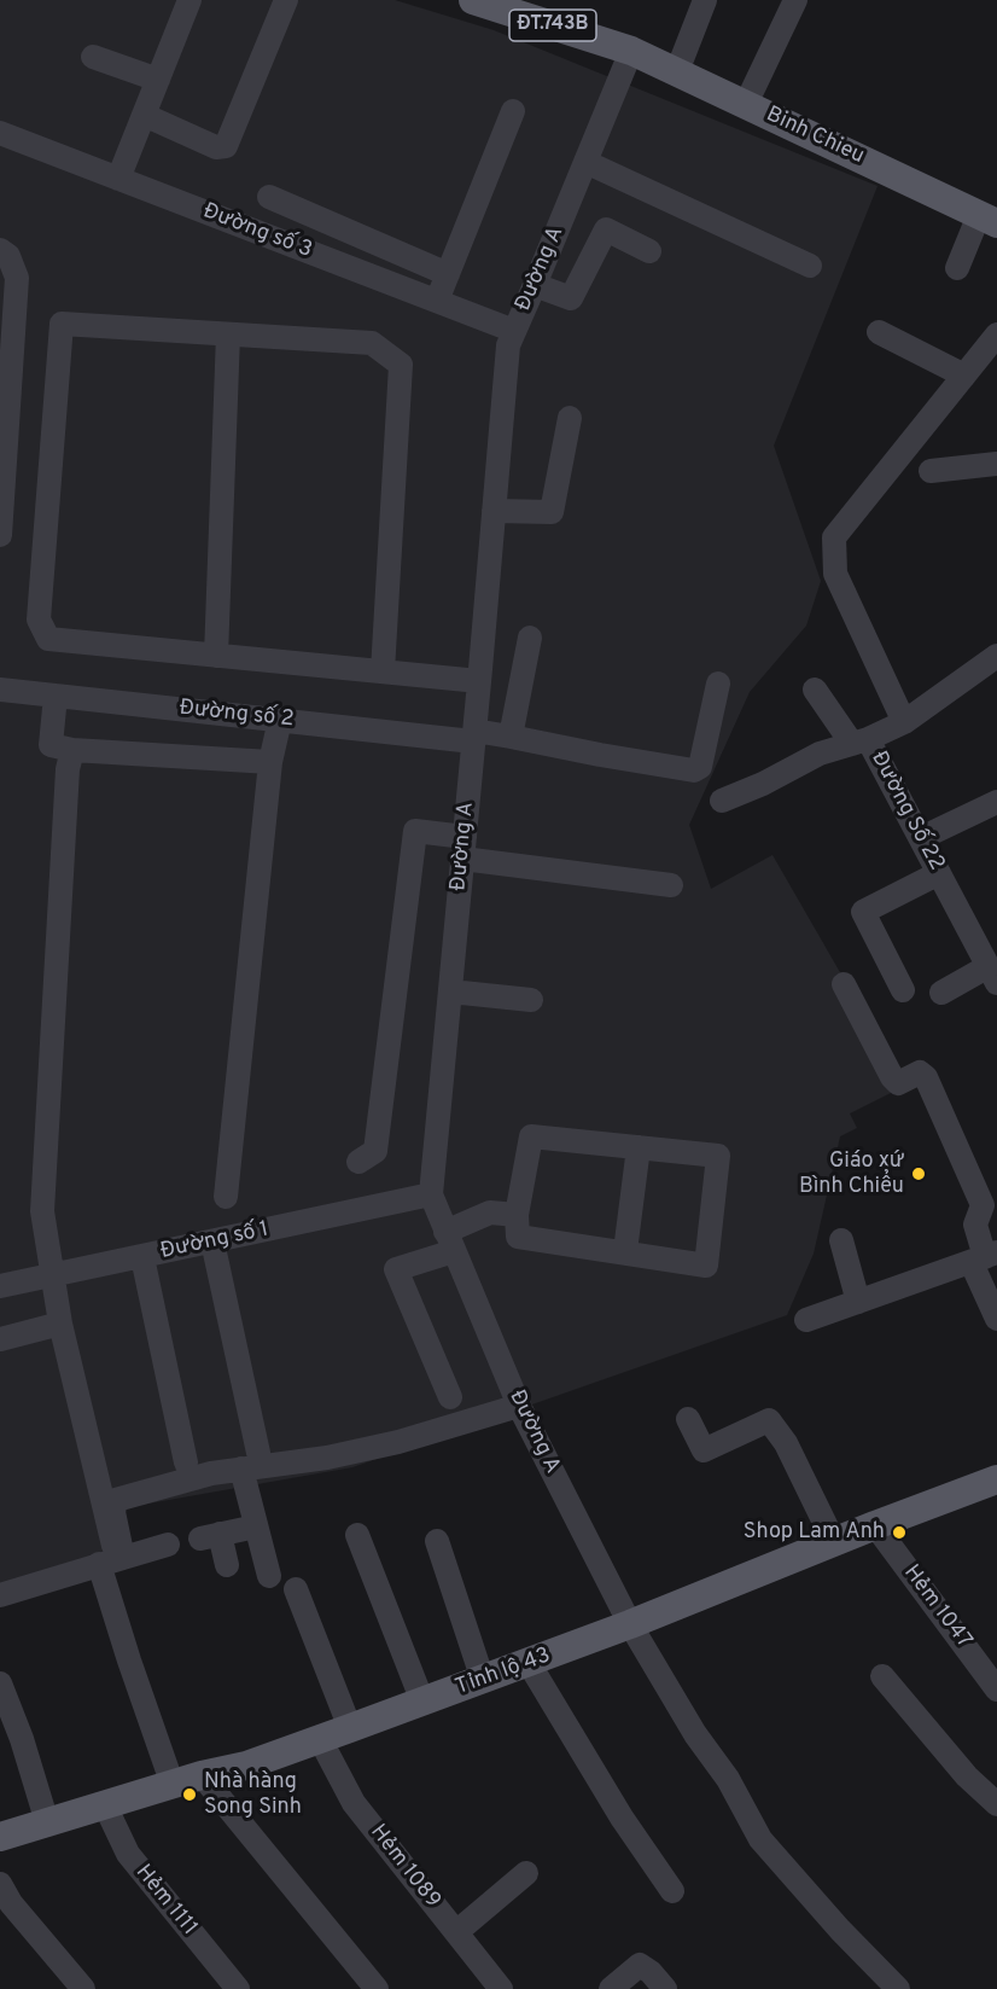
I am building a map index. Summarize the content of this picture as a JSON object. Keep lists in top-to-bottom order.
{
  "streets": {
    "main road": ["ĐT.743B", "Binh Chieu", "Tỉnh lộ 43"],
    "street": [
      "Đường số 3",
      "Đường A",
      "Đường số 2",
      "Đường Số 22",
      "Đường số 1",
      "Hẻm 1047",
      "Hẻm 1089",
      "Hẻm 1111"
    ]
  },
  "crossings": [
    ["ĐT.743B", "Binh Chieu"],
    ["ĐT.743B", "Đường A"],
    ["Binh Chieu", "Đường A"],
    ["Đường số 3", "Đường A"],
    ["Đường A", "Đường số 2"],
    ["Đường A", "Đường số 1"],
    ["Đường A", "Tỉnh lộ 43"],
    ["Hẻm 1047", "Tỉnh lộ 43"],
    ["Tỉnh lộ 43", "Hẻm 1089"],
    ["Tỉnh lộ 43", "Hẻm 1111"]
  ],
  "places": ["Giáo xứ Bình Chiểu", "Shop Lam Anh", "Nhà hàng Song Sinh"]
}
